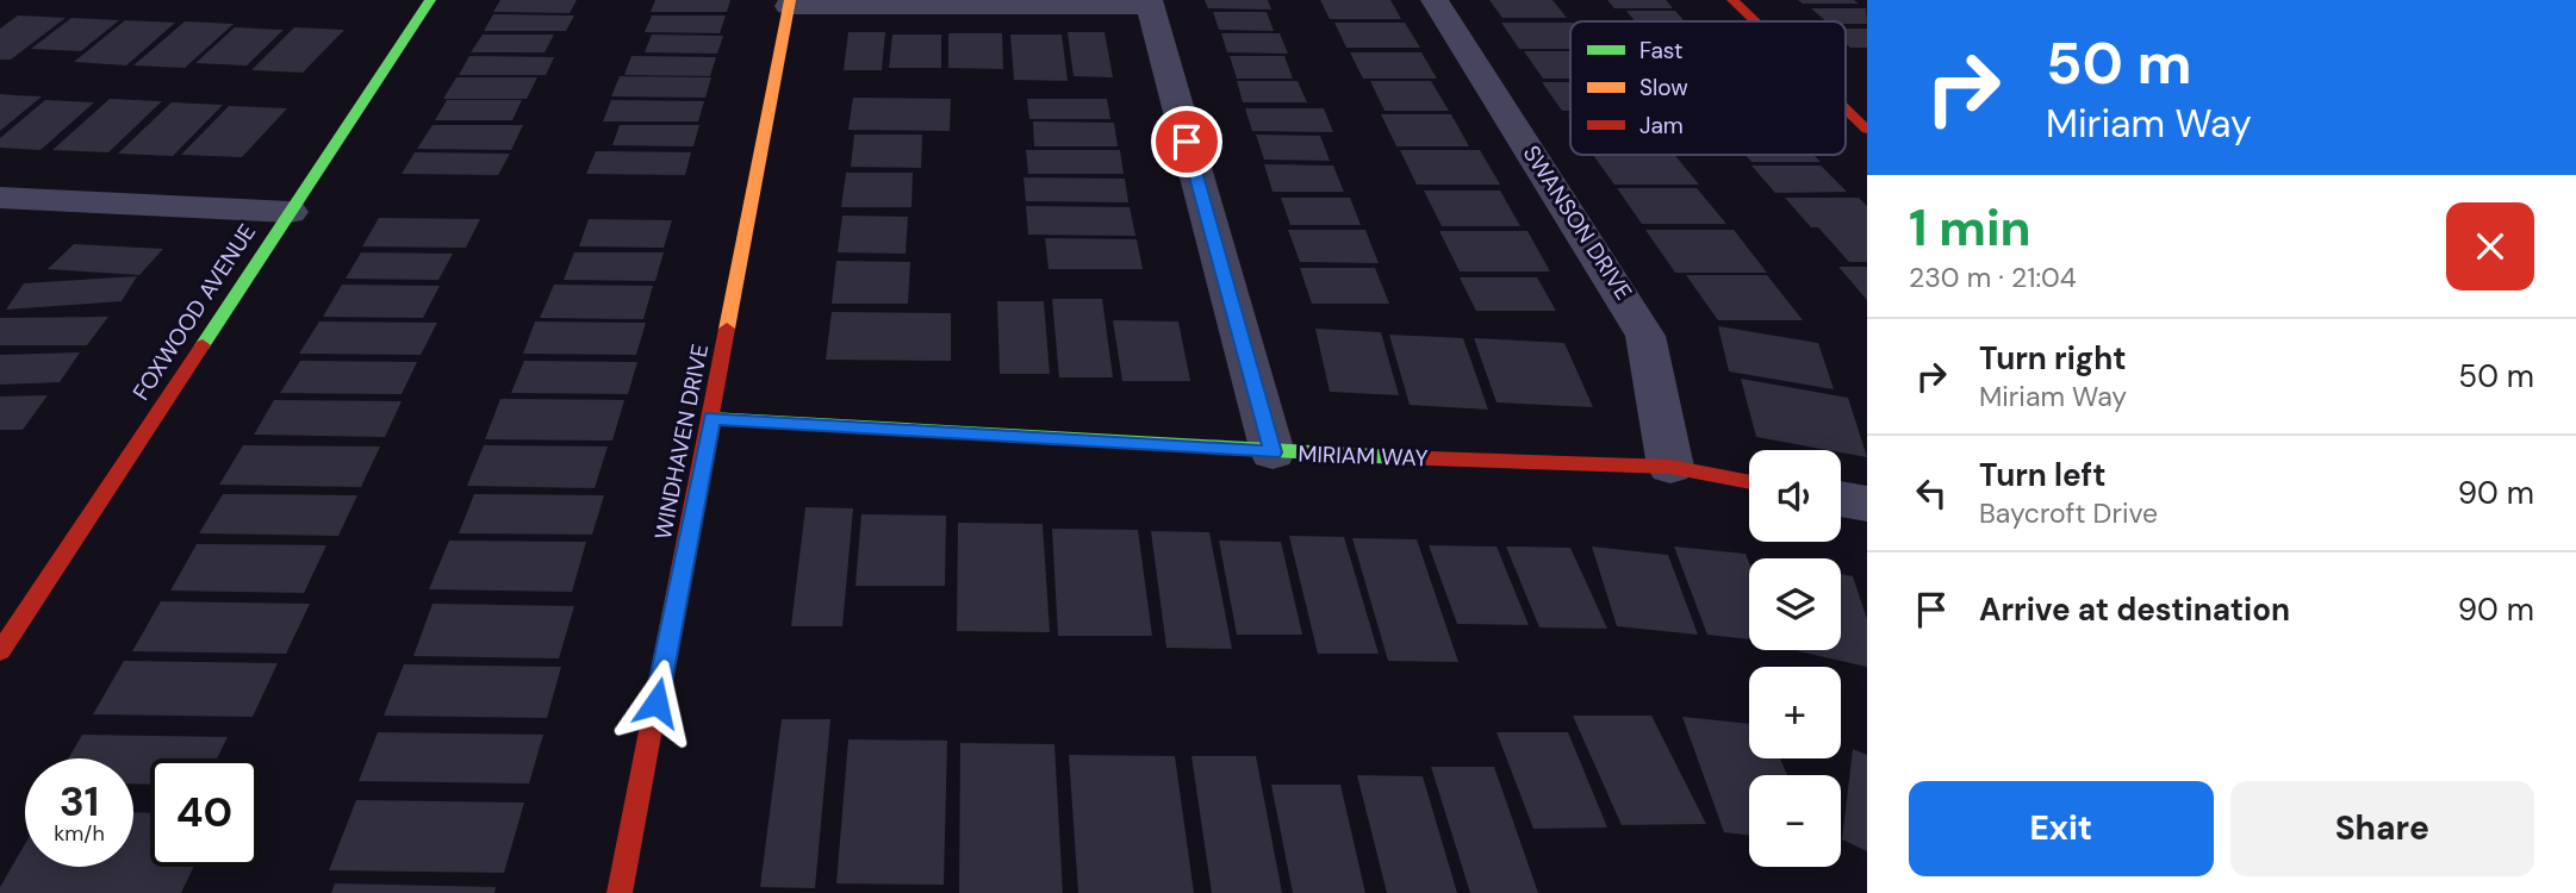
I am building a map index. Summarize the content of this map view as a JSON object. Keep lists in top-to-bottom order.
{
  "streets": {
    "street": [
      "SWANSON DRIVE",
      "FOXWOOD AVENUE",
      "WINDHAVEN DRIVE",
      "MIRIAM WAY"
    ]
  },
  "crossings": [
    ["SWANSON DRIVE", "MIRIAM WAY"],
    ["WINDHAVEN DRIVE", "MIRIAM WAY"]
  ],
  "legend": ["Fast", "Slow", "Jam"],
  "page": {
    "turn": ["50 m", "Miriam Way"],
    "heading": ["1 min", "230 m · 21:04"],
    "list": [
      {
        "name": "Turn right",
        "note": "Miriam Way",
        "value": "50 m"
      },
      {
        "name": "Turn left",
        "note": "Baycroft Drive",
        "value": "90 m"
      },
      {
        "name": "Arrive at destination",
        "value": "90 m"
      }
    ],
    "map_buttons": ["+", "−"],
    "speed": "31 km/h",
    "limit": "40",
    "buttons": ["Exit", "Share"]
  }
}
